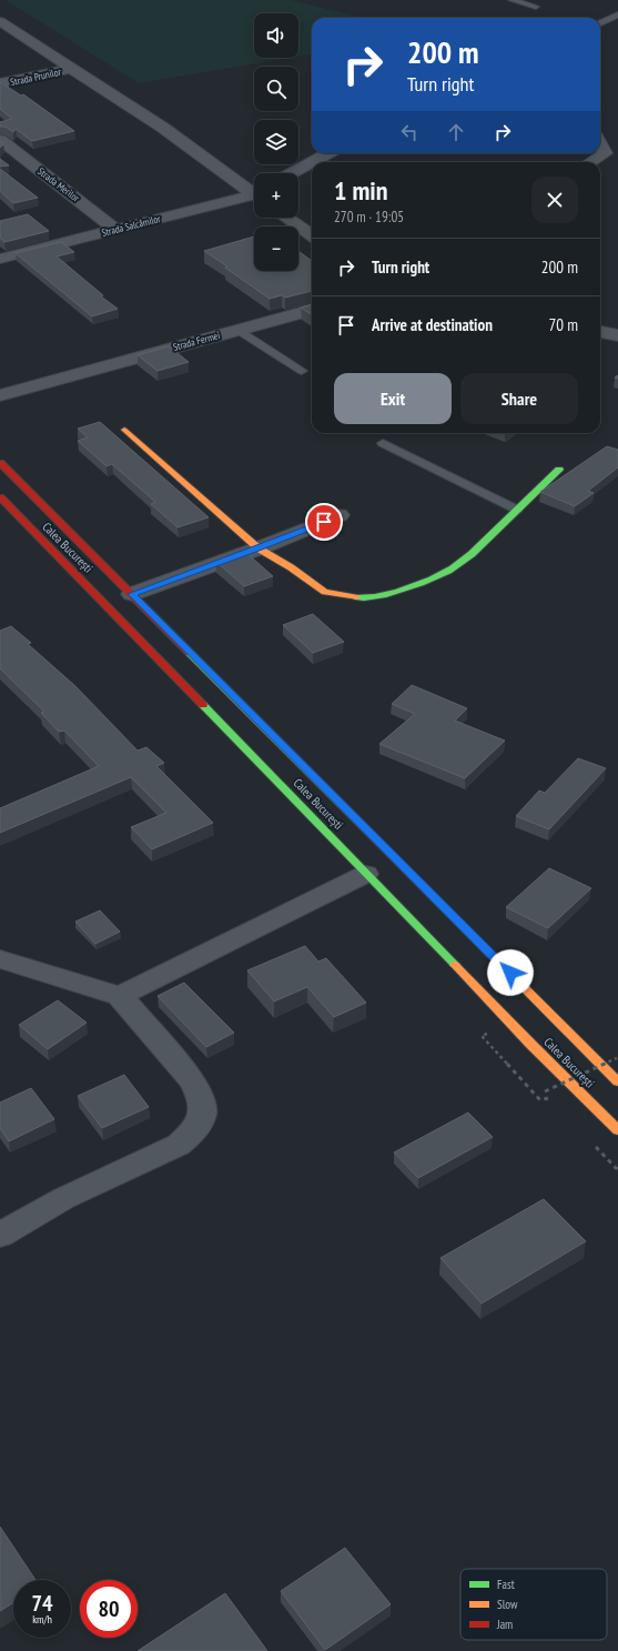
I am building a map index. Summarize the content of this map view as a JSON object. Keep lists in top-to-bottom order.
{
  "streets": {
    "main road": ["Calea București"],
    "street": [
      "Strada Prunilor",
      "Strada Merilor",
      "Strada Salcâmilor",
      "Strada Fermei"
    ]
  },
  "crossings": [
    ["Strada Merilor", "Strada Salcâmilor"]
  ],
  "legend": ["Fast", "Slow", "Jam"],
  "page": {
    "map_buttons": ["+", "−"],
    "turn": ["200 m", "Turn right"],
    "heading": ["1 min", "270 m · 19:05"],
    "list": [
      {
        "name": "Turn right",
        "value": "200 m"
      },
      {
        "name": "Arrive at destination",
        "value": "70 m"
      }
    ],
    "buttons": ["Exit", "Share"],
    "speed": "74 km/h",
    "limit": "80"
  }
}
